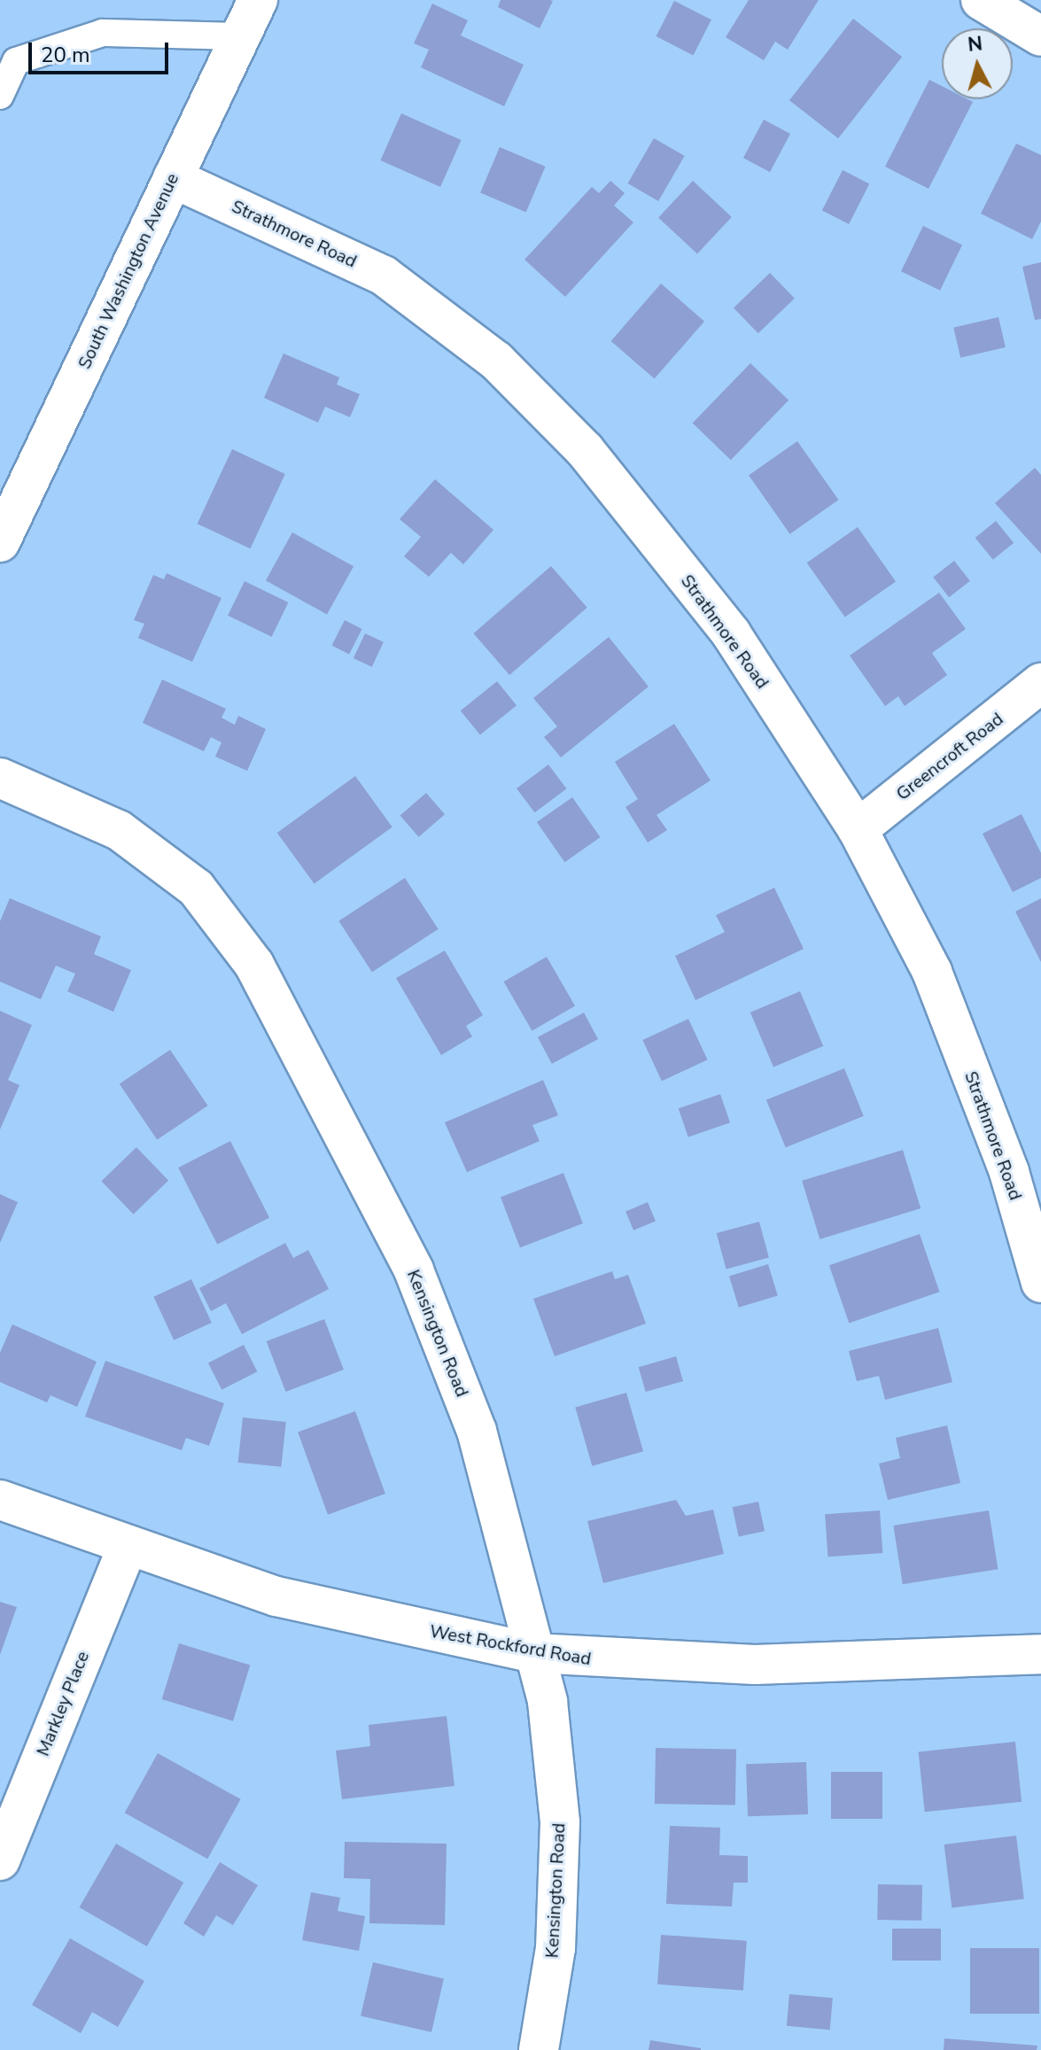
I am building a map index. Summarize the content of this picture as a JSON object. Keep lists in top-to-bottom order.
{
  "streets": {
    "street": [
      "Strathmore Road",
      "South Washington Avenue",
      "Greencroft Road",
      "Kensington Road",
      "West Rockford Road",
      "Markley Place"
    ]
  },
  "crossings": [
    ["Strathmore Road", "South Washington Avenue"],
    ["Strathmore Road", "Greencroft Road"],
    ["Kensington Road", "West Rockford Road"],
    ["West Rockford Road", "Markley Place"]
  ],
  "scale_bar": "20 m",
  "north": "top"
}
